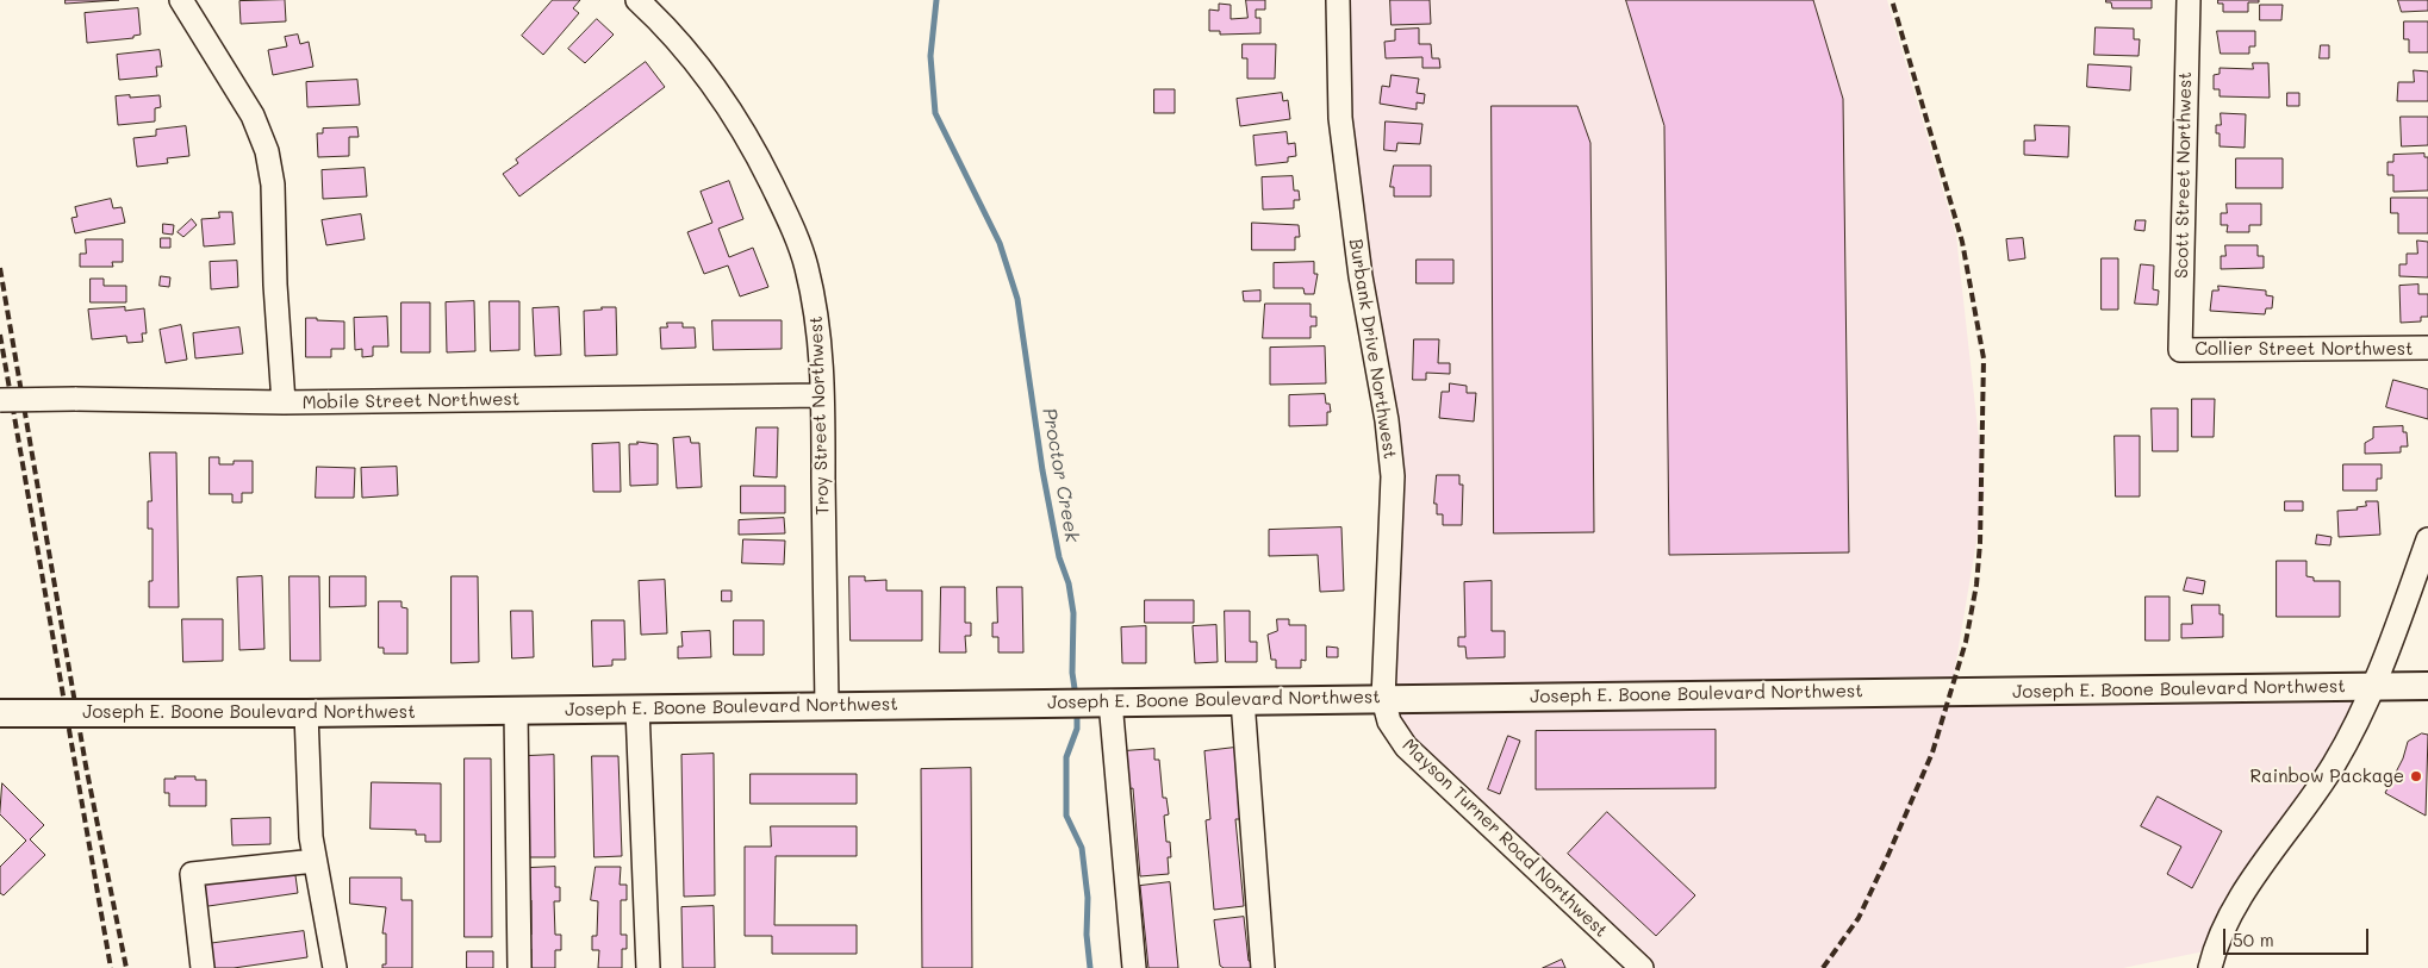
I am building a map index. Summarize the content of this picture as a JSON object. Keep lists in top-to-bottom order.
{
  "streets": {
    "main road": ["Joseph E. Boone Boulevard Northwest"],
    "street": [
      "Scott Street Northwest",
      "Burbank Drive Northwest",
      "Collier Street Northwest",
      "Mobile Street Northwest",
      "Troy Street Northwest",
      "Mayson Turner Road Northwest"
    ]
  },
  "crossings": [
    ["Scott Street Northwest", "Collier Street Northwest"],
    ["Burbank Drive Northwest", "Joseph E. Boone Boulevard Northwest"],
    ["Burbank Drive Northwest", "Mayson Turner Road Northwest"],
    ["Mobile Street Northwest", "Troy Street Northwest"],
    ["Troy Street Northwest", "Joseph E. Boone Boulevard Northwest"],
    ["Joseph E. Boone Boulevard Northwest", "Mayson Turner Road Northwest"]
  ],
  "water": ["Proctor Creek"],
  "places": ["Rainbow Package"],
  "scale_bar": "50 m"
}
